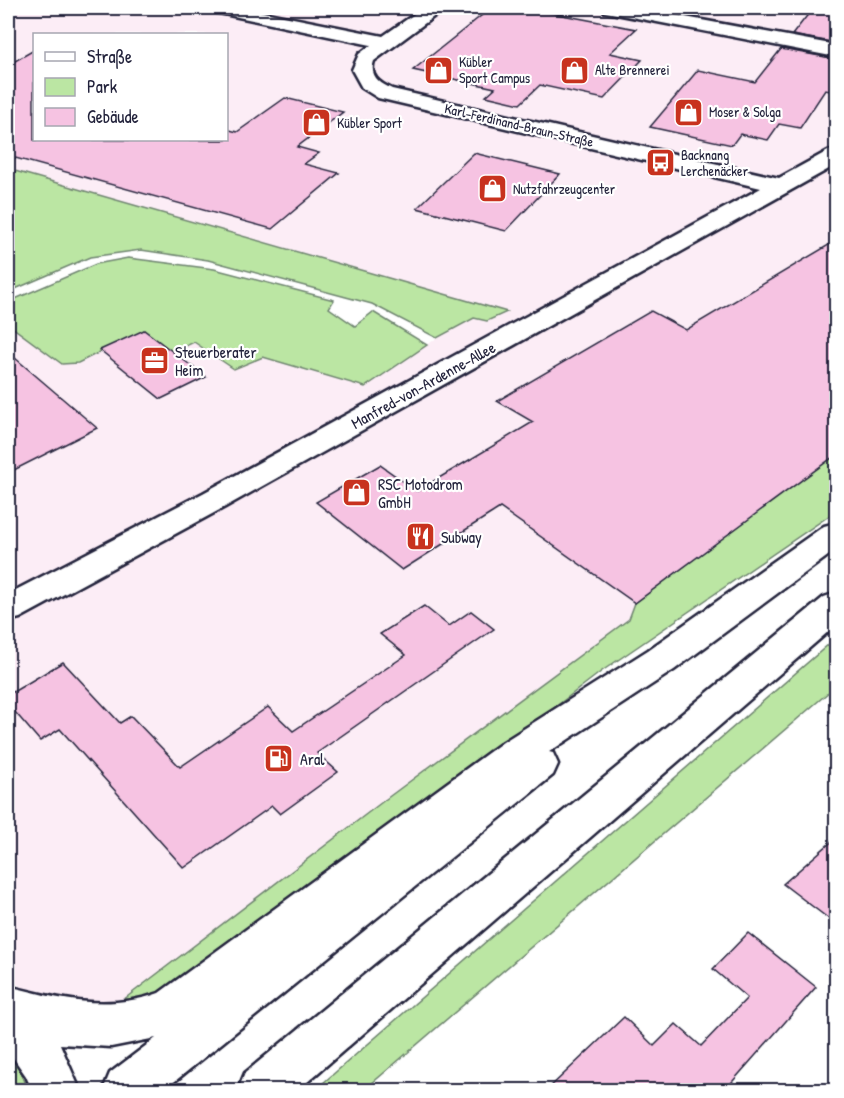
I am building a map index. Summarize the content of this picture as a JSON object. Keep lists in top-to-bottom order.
{
  "streets": {
    "street": ["Karl-Ferdinand-Braun-Straße", "Manfred-von-Ardenne-Allee"]
  },
  "crossings": [
    ["Karl-Ferdinand-Braun-Straße", "Manfred-von-Ardenne-Allee"]
  ],
  "places": {
    "shop": [
      "Kübler Sport Campus",
      "Alte Brennerei",
      "Moser & Solga",
      "Kübler Sport",
      "Nutzfahrzeugcenter",
      "RSC Motodrom GmbH"
    ],
    "bus stop": ["Backnang Lerchenäcker"],
    "office": ["Steuerberater Heim"],
    "restaurant": ["Subway"],
    "fuel station": ["Aral"]
  },
  "legend": ["Straße", "Park", "Gebäude"]
}
